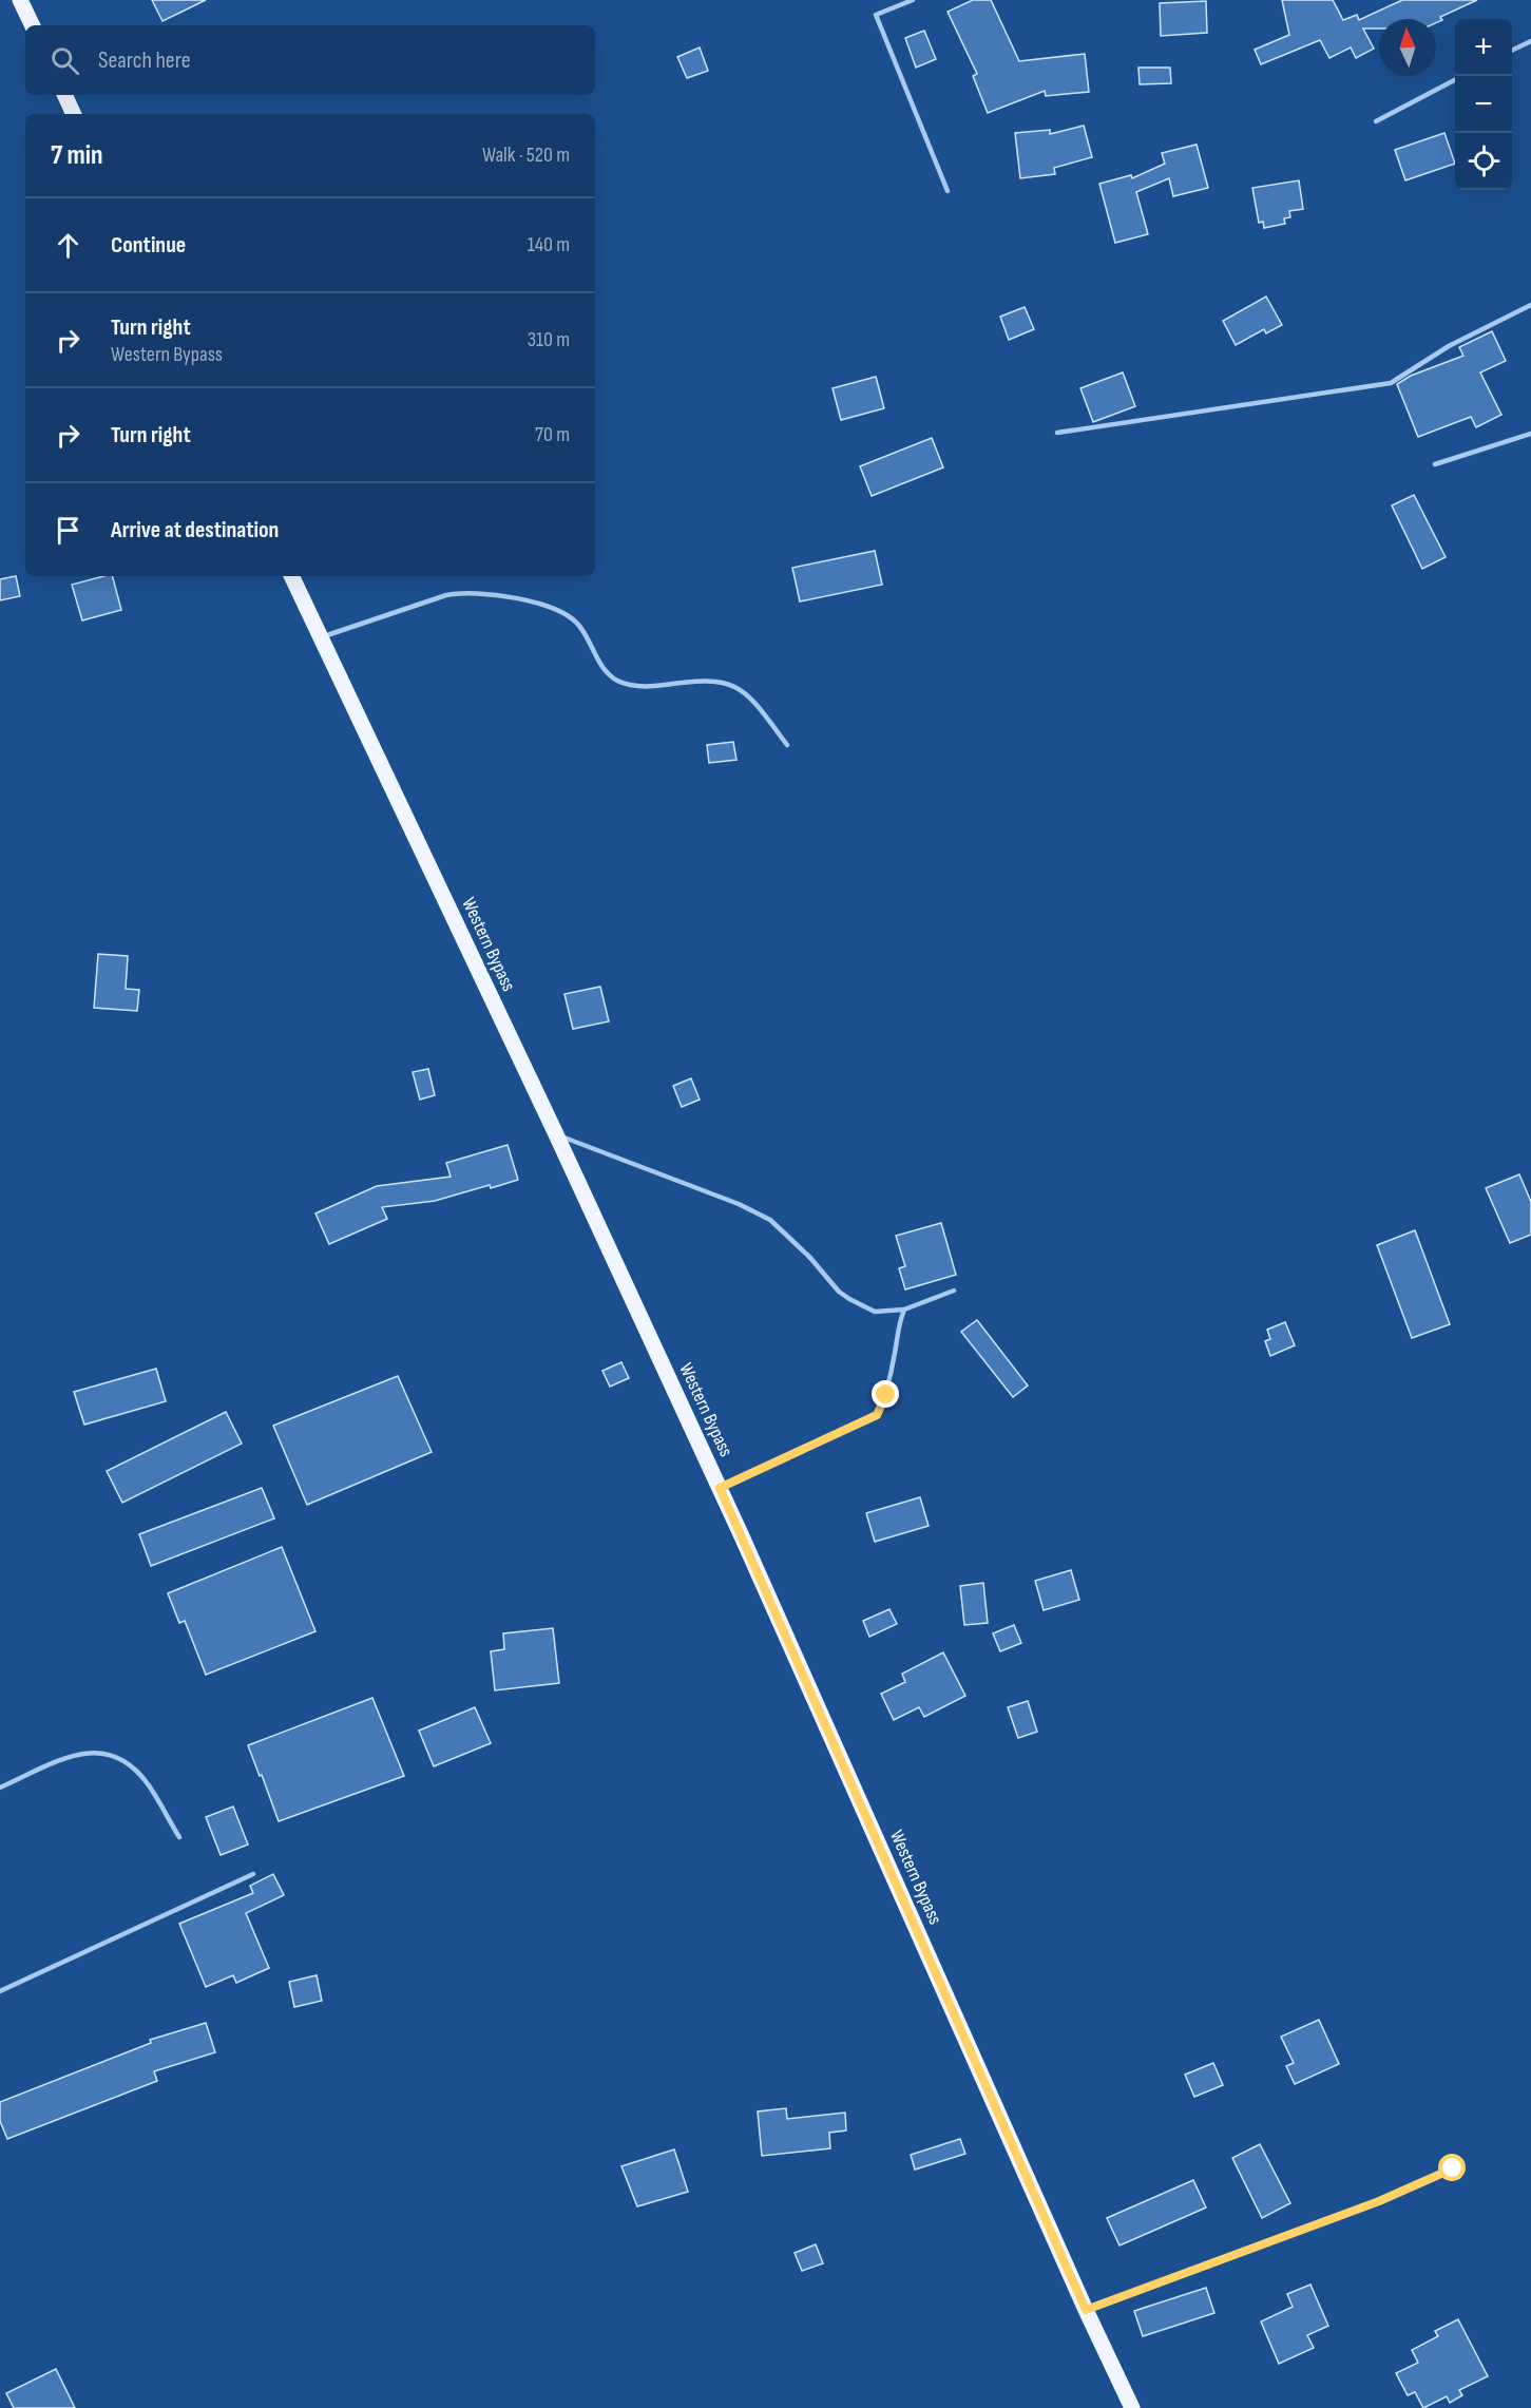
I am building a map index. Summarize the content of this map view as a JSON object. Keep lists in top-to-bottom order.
{
  "streets": {
    "main road": ["Western Bypass"]
  },
  "north": "top",
  "page": {
    "map_buttons": ["+", "−"],
    "search": "Search here",
    "heading": ["7 min", "Walk · 520 m"],
    "list": [
      ["Continue", "140 m"],
      ["Turn right", "Western Bypass", "310 m"],
      ["Turn right", "70 m"],
      "Arrive at destination"
    ]
  }
}
